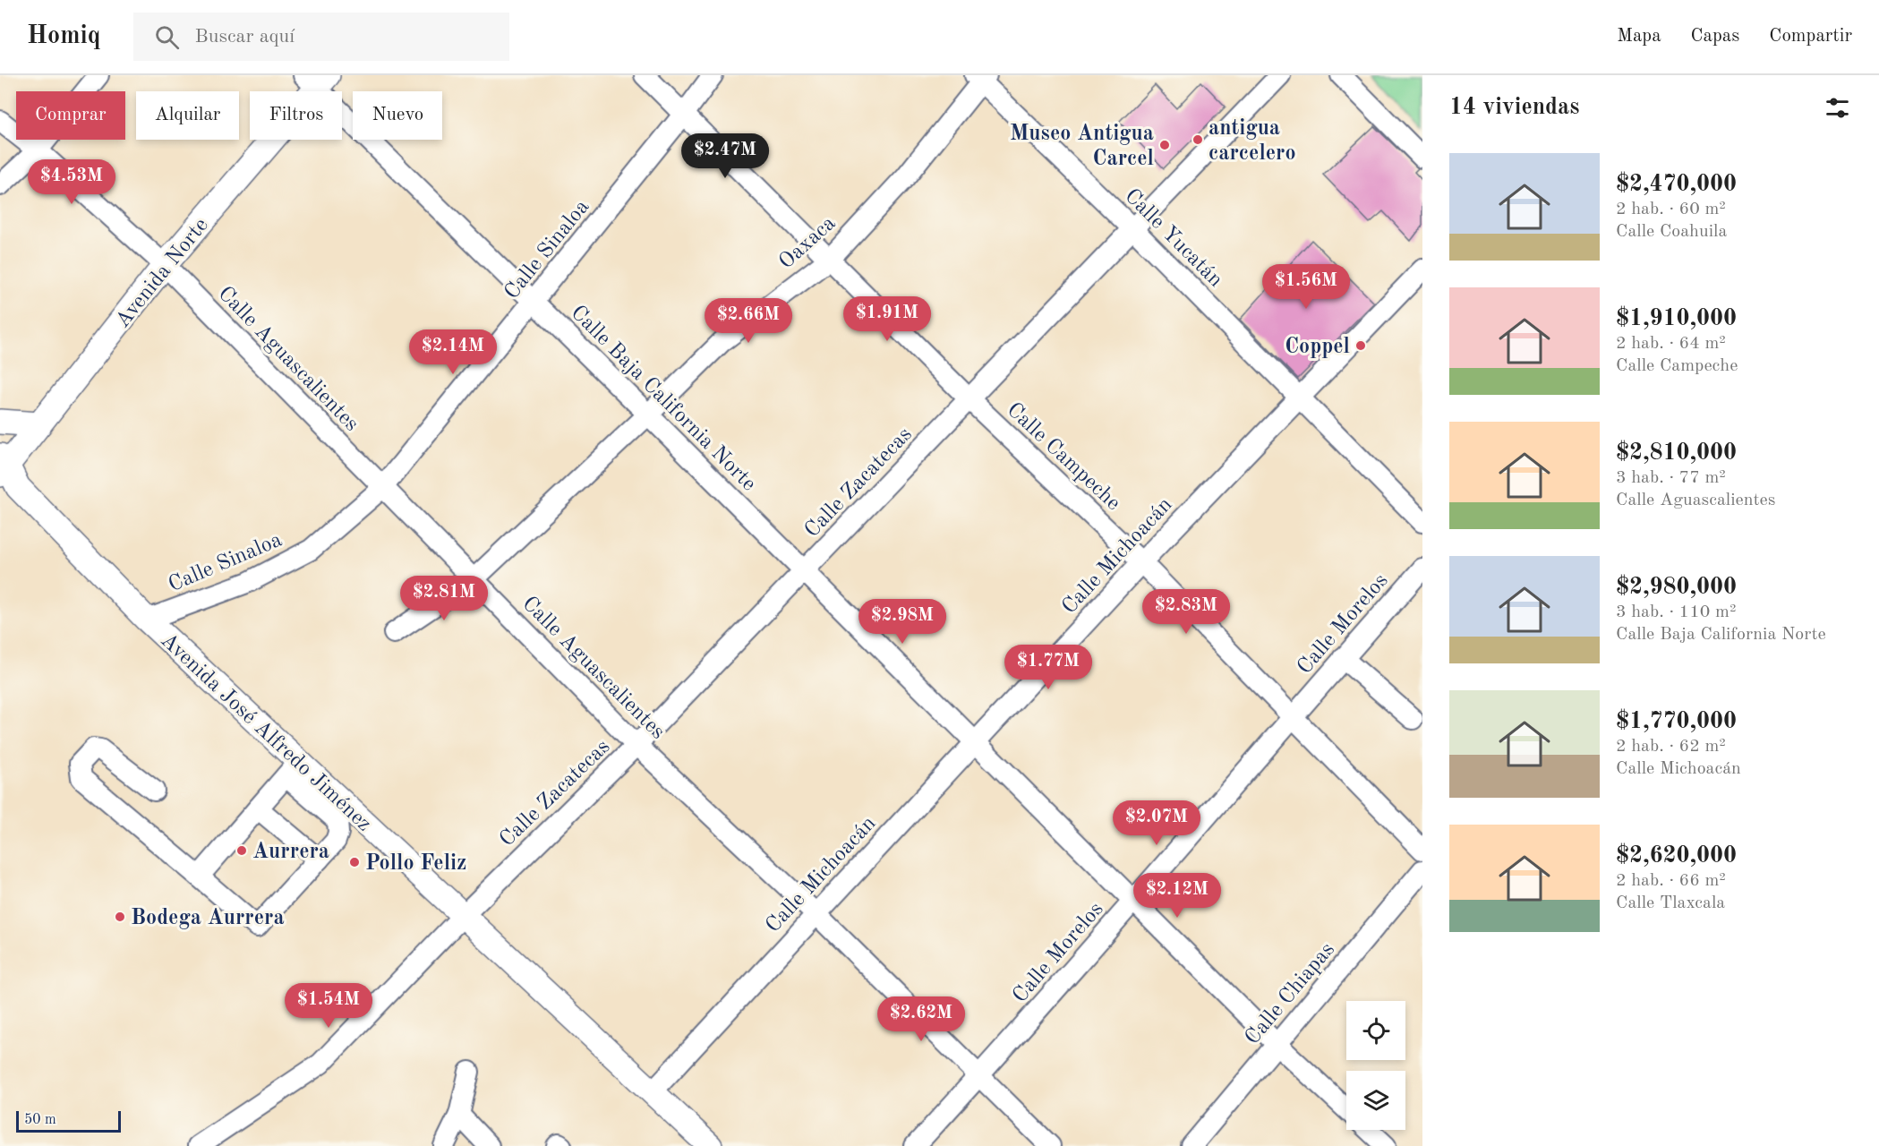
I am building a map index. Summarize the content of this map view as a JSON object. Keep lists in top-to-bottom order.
{
  "streets": {
    "main road": ["Avenida Norte", "Avenida José Alfredo Jiménez"],
    "street": [
      "Calle Yucatán",
      "Oaxaca",
      "Calle Sinaloa",
      "Calle Aguascalientes",
      "Calle Baja California Norte",
      "Calle Campeche",
      "Calle Zacatecas",
      "Calle Michoacán",
      "Calle Morelos",
      "Calle Chiapas"
    ]
  },
  "crossings": [
    ["Calle Yucatán", "Oaxaca"],
    ["Calle Yucatán", "Calle Zacatecas"],
    ["Calle Yucatán", "Calle Michoacán"],
    ["Oaxaca", "Calle Aguascalientes"],
    ["Oaxaca", "Calle Baja California Norte"],
    ["Oaxaca", "Calle Campeche"],
    ["Calle Sinaloa", "Calle Aguascalientes"],
    ["Calle Sinaloa", "Calle Baja California Norte"],
    ["Calle Sinaloa", "Calle Campeche"],
    ["Calle Sinaloa", "Avenida José Alfredo Jiménez"],
    ["Avenida Norte", "Calle Aguascalientes"],
    ["Avenida Norte", "Calle Baja California Norte"],
    ["Avenida Norte", "Avenida José Alfredo Jiménez"],
    ["Calle Aguascalientes", "Calle Zacatecas"],
    ["Calle Aguascalientes", "Calle Michoacán"],
    ["Calle Aguascalientes", "Calle Morelos"],
    ["Calle Baja California Norte", "Calle Zacatecas"],
    ["Calle Baja California Norte", "Calle Michoacán"],
    ["Calle Baja California Norte", "Calle Morelos"],
    ["Calle Baja California Norte", "Calle Chiapas"],
    ["Calle Campeche", "Calle Zacatecas"],
    ["Calle Campeche", "Calle Michoacán"],
    ["Calle Campeche", "Calle Morelos"],
    ["Calle Zacatecas", "Avenida José Alfredo Jiménez"],
    ["Calle Michoacán", "Avenida José Alfredo Jiménez"]
  ],
  "places": [
    "antigua carcelero",
    "Museo Antigua Carcel",
    "Coppel",
    "Aurrera",
    "Pollo Feliz",
    "Bodega Aurrera"
  ],
  "scale_bar": "50 m",
  "page": {
    "header": "Homiq",
    "search": "Buscar aquí",
    "nav": ["Mapa", "Capas", "Compartir"],
    "heading": "14 viviendas",
    "chip": [
      "Comprar",
      "Alquilar",
      "Filtros",
      "Nuevo"
    ],
    "price": [
      "$2.47M",
      "$4.53M",
      "$1.56M",
      "$1.91M",
      "$2.66M",
      "$2.14M",
      "$2.81M",
      "$2.83M",
      "$2.98M",
      "$1.77M",
      "$2.07M",
      "$2.12M",
      "$1.54M",
      "$2.62M"
    ],
    "list": [
      {
        "name": "$2,470,000",
        "note": "2 hab. · 60 m² · Calle Coahuila"
      },
      {
        "name": "$1,910,000",
        "note": "2 hab. · 64 m² · Calle Campeche"
      },
      {
        "name": "$2,810,000",
        "note": "3 hab. · 77 m² · Calle Aguascalientes"
      },
      {
        "name": "$2,980,000",
        "note": "3 hab. · 110 m² · Calle Baja California Norte"
      },
      {
        "name": "$1,770,000",
        "note": "2 hab. · 62 m² · Calle Michoacán"
      },
      {
        "name": "$2,620,000",
        "note": "2 hab. · 66 m² · Calle Tlaxcala"
      }
    ],
    "scale": "50 m"
  }
}
